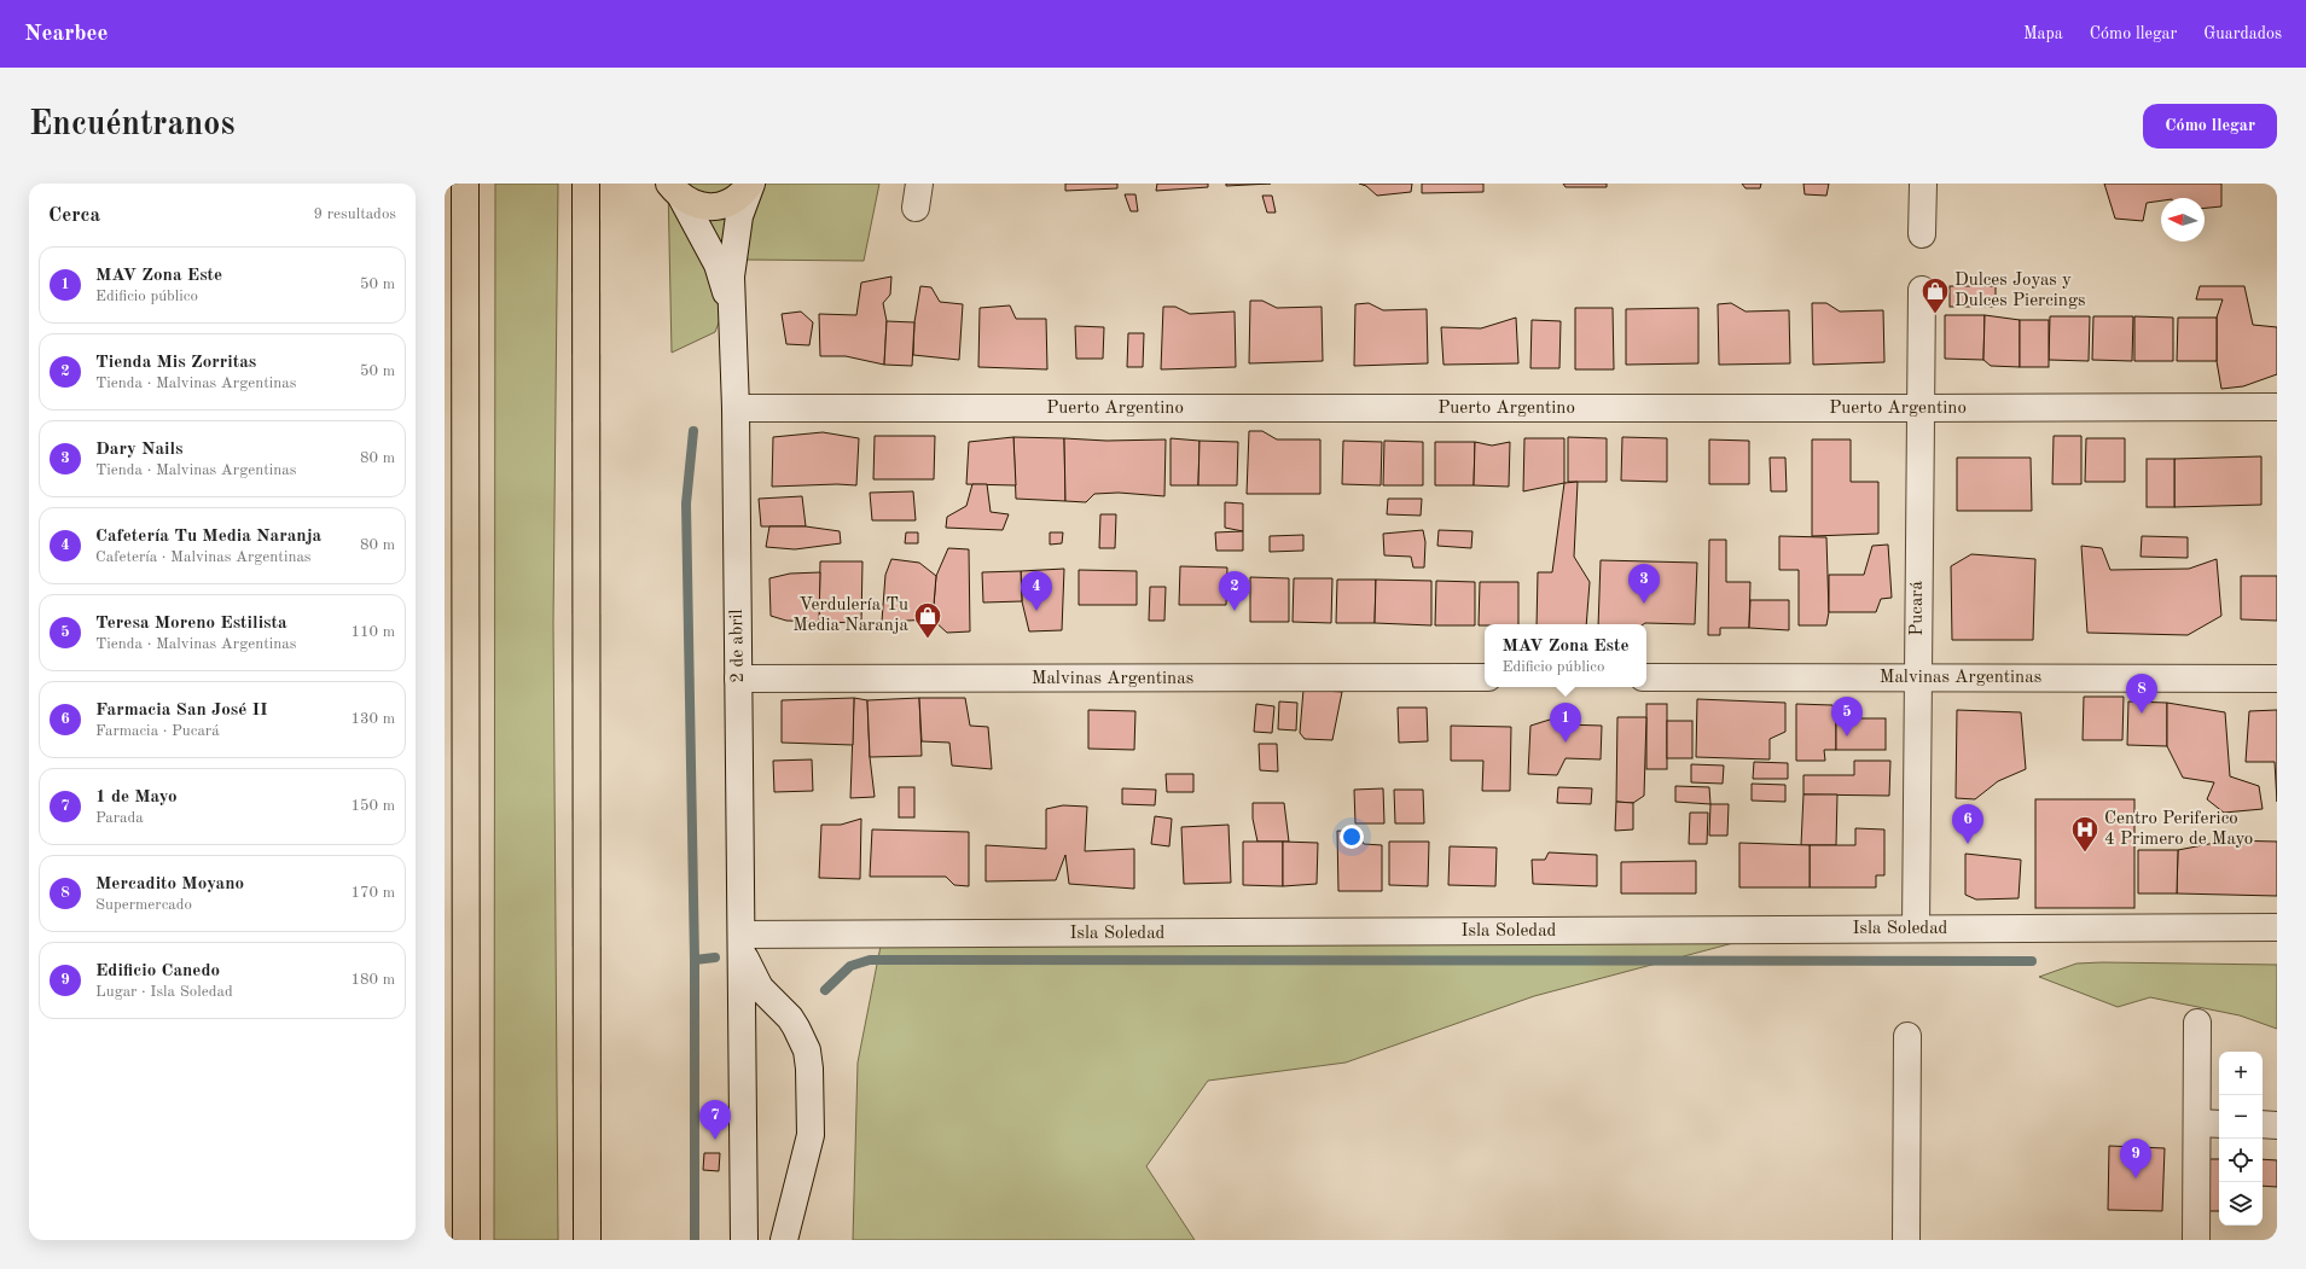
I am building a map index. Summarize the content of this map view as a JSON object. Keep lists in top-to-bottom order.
{
  "streets": {
    "street": [
      "Puerto Argentino",
      "Pucará",
      "2 de abril",
      "Malvinas Argentinas",
      "Isla Soledad"
    ]
  },
  "crossings": [
    ["Puerto Argentino", "Pucará"],
    ["Puerto Argentino", "2 de abril"],
    ["Pucará", "Malvinas Argentinas"],
    ["Pucará", "Isla Soledad"],
    ["2 de abril", "Malvinas Argentinas"],
    ["2 de abril", "Isla Soledad"]
  ],
  "places": {
    "shop": ["Dulces Joyas y Dulces Piercings", "Verdulería Tu Media Naranja"],
    "hospital": ["Centro Periferico 4 Primero de Mayo"]
  },
  "north": "left",
  "page": {
    "header": "Nearbee",
    "nav": ["Mapa", "Cómo llegar", "Guardados"],
    "buttons": "Cómo llegar",
    "title": "Encuéntranos",
    "heading": ["Cerca", "9 resultados"],
    "list": [
      {
        "mark": "1",
        "name": "MAV Zona Este",
        "note": "Edificio público",
        "value": "50 m"
      },
      {
        "mark": "2",
        "name": "Tienda Mis Zorritas",
        "note": "Tienda · Malvinas Argentinas",
        "value": "50 m"
      },
      {
        "mark": "3",
        "name": "Dary Nails",
        "note": "Tienda · Malvinas Argentinas",
        "value": "80 m"
      },
      {
        "mark": "4",
        "name": "Cafetería Tu Media Naranja",
        "note": "Cafetería · Malvinas Argentinas",
        "value": "80 m"
      },
      {
        "mark": "5",
        "name": "Teresa Moreno Estilista",
        "note": "Tienda · Malvinas Argentinas",
        "value": "110 m"
      },
      {
        "mark": "6",
        "name": "Farmacia San José II",
        "note": "Farmacia · Pucará",
        "value": "130 m"
      },
      {
        "mark": "7",
        "name": "1 de Mayo",
        "note": "Parada",
        "value": "150 m"
      },
      {
        "mark": "8",
        "name": "Mercadito Moyano",
        "note": "Supermercado",
        "value": "170 m"
      },
      {
        "mark": "9",
        "name": "Edificio Canedo",
        "note": "Lugar · Isla Soledad",
        "value": "180 m"
      }
    ],
    "pins": [
      "3",
      "2",
      "4",
      "8",
      "5",
      "1",
      "6",
      "7",
      "9"
    ],
    "popup": ["MAV Zona Este", "Edificio público"],
    "map_buttons": ["+", "−"]
  }
}
